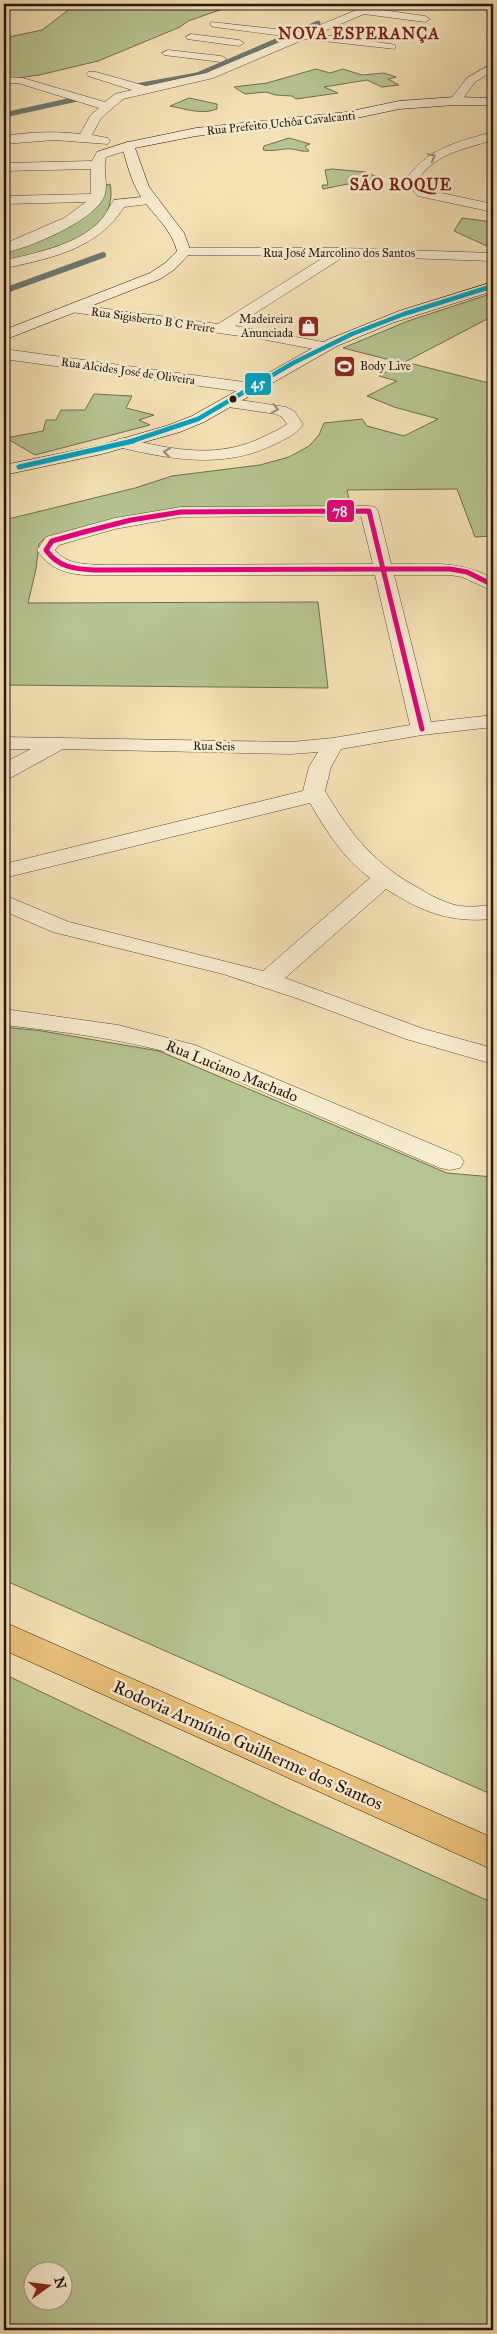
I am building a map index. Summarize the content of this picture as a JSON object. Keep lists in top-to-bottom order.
{
  "streets": {
    "main road": ["Rodovia Armínio Guilherme dos Santos"],
    "street": [
      "Rua Prefeito Uchôa Cavalcanti",
      "Rua José Marcolino dos Santos",
      "Rua Sigisberto B C Freire",
      "Rua Alcides José de Oliveira",
      "Rua Seis",
      "Rua Luciano Machado"
    ]
  },
  "districts": ["NOVA ESPERANÇA", "SÃO ROQUE"],
  "places": {
    "shop": ["Madeireira Anunciada"],
    "sports": ["Body Live"]
  },
  "lines": ["transit line 45", "transit line 78"],
  "north": "right"
}
